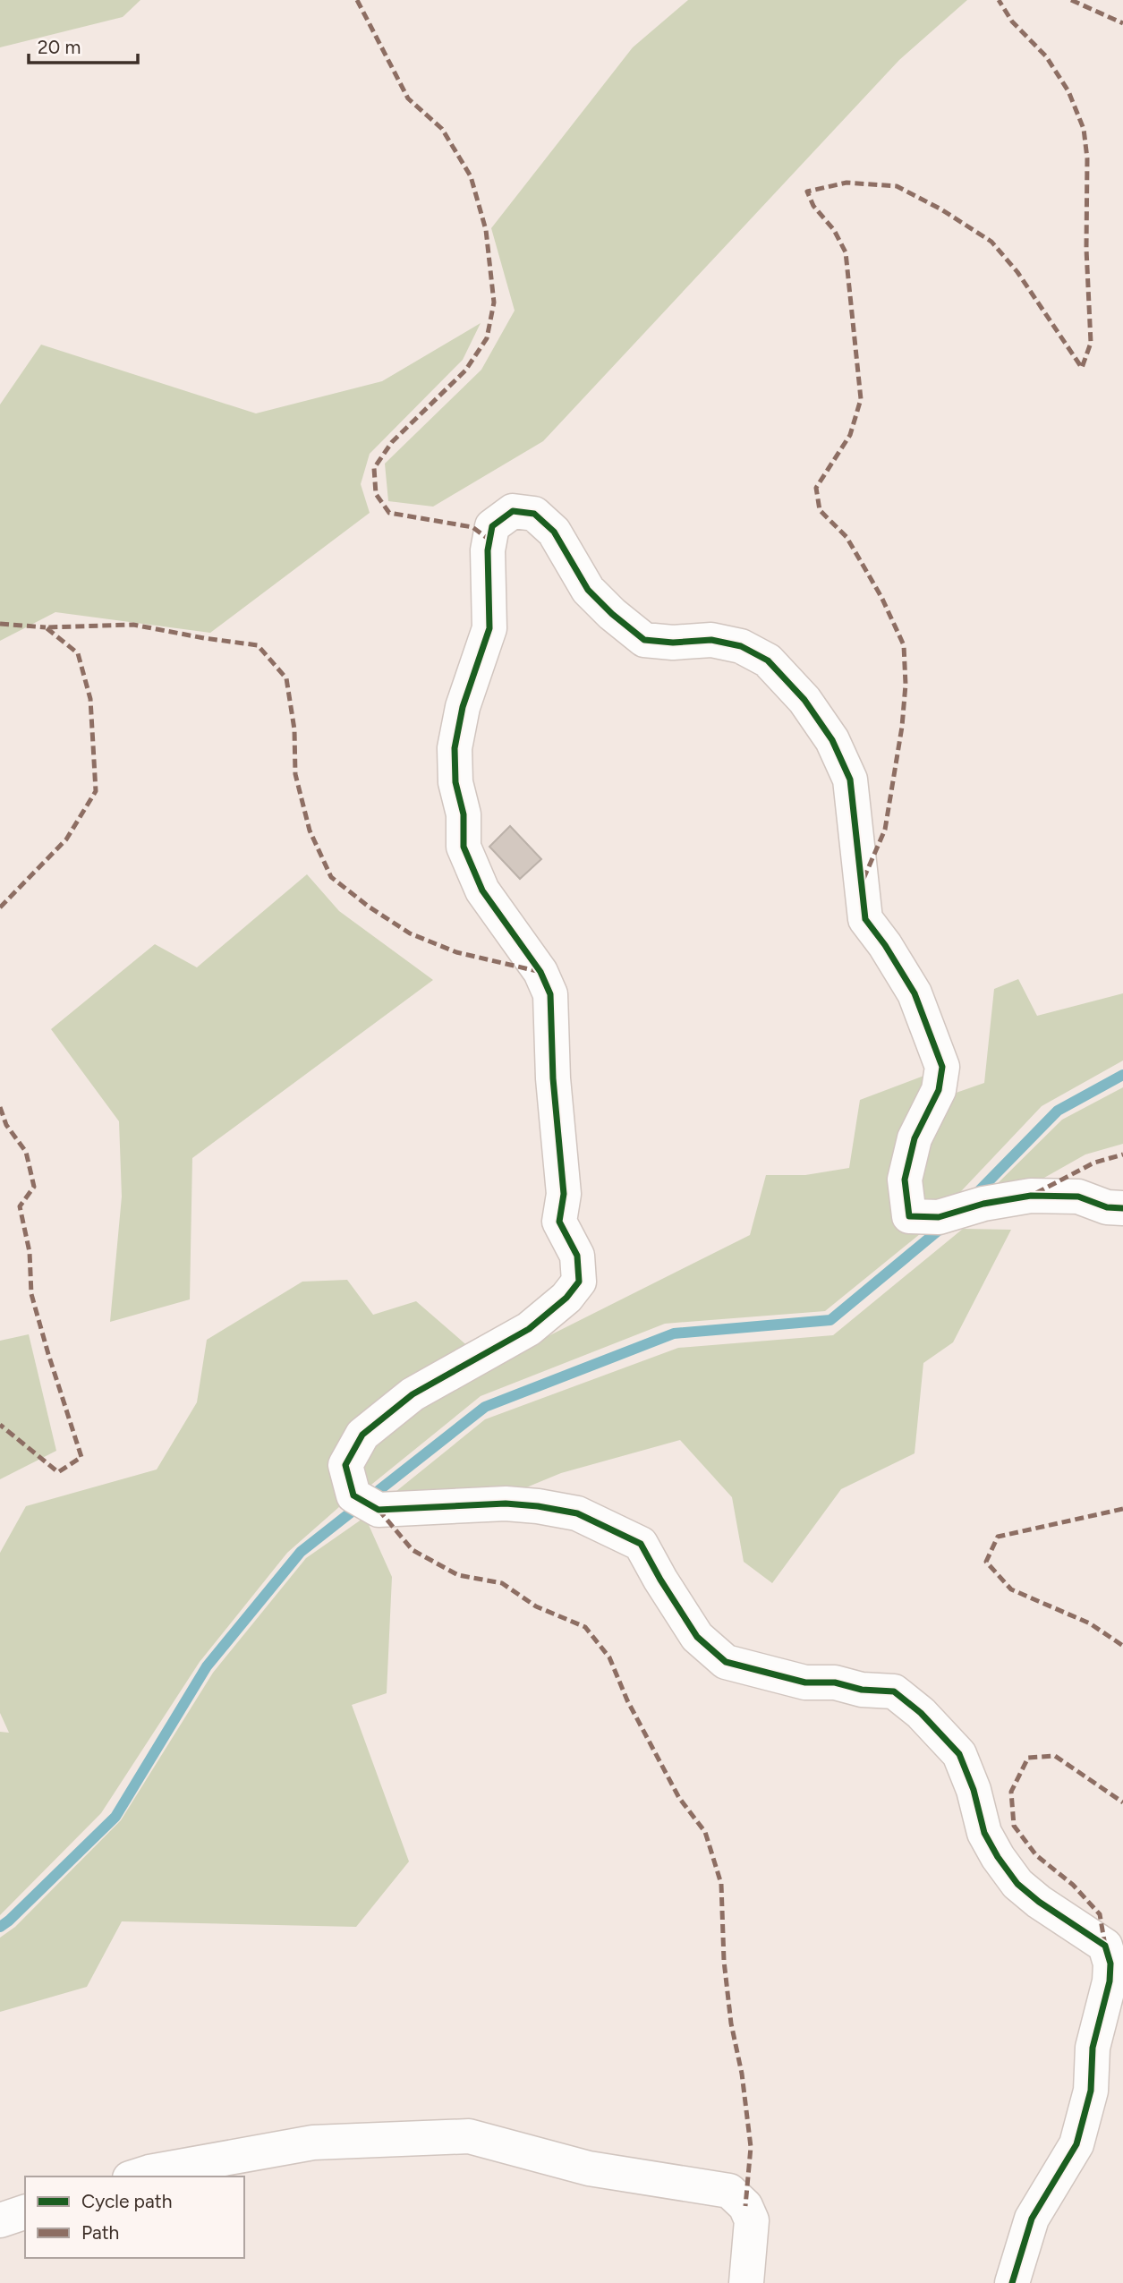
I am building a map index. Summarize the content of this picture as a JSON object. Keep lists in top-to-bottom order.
{
  "legend": ["Cycle path", "Path"],
  "scale_bar": "20 m"
}
